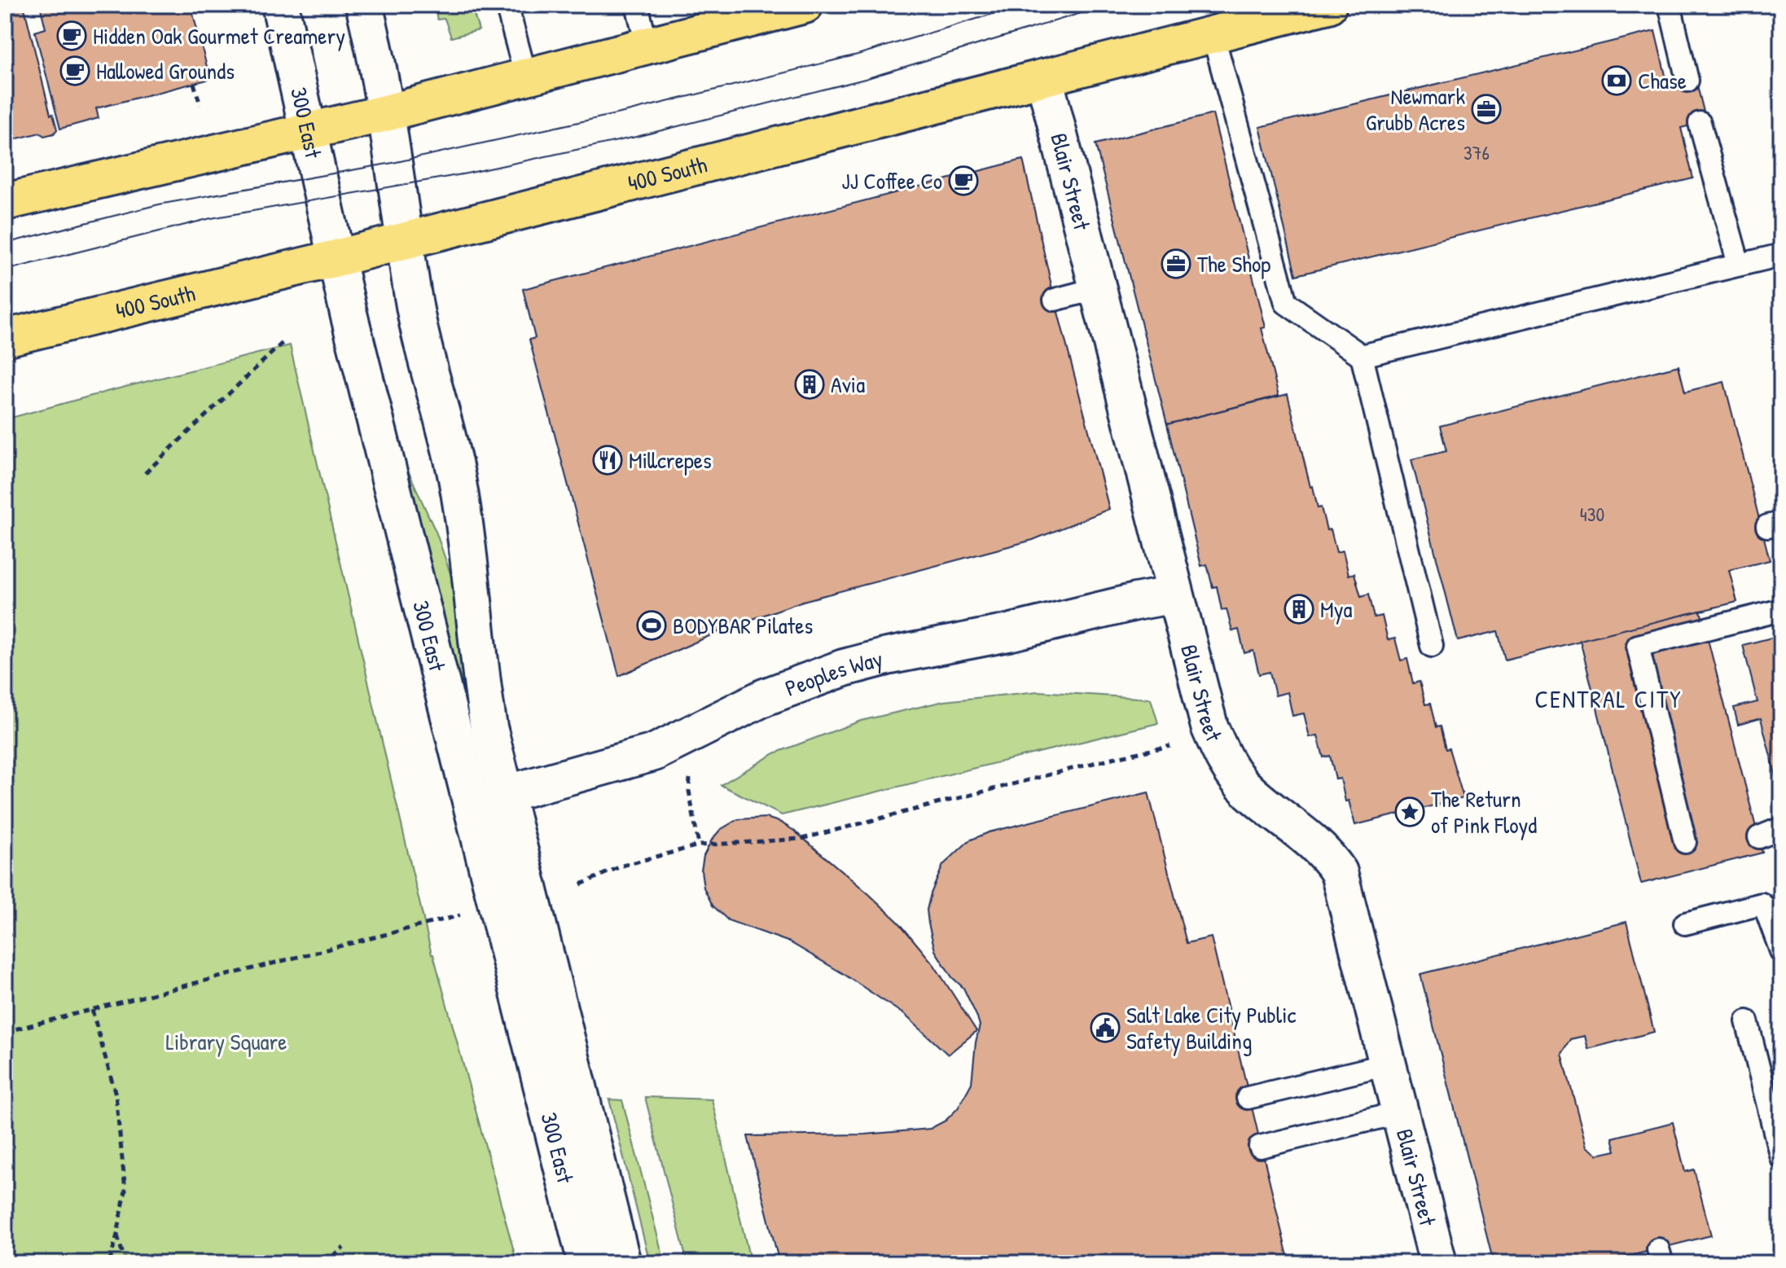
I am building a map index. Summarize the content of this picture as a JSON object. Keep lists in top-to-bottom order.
{
  "streets": {
    "main road": ["400 South"],
    "street": ["300 East", "Blair Street", "Peoples Way"]
  },
  "crossings": [
    ["300 East", "400 South"],
    ["300 East", "Peoples Way"],
    ["400 South", "Blair Street"],
    ["Blair Street", "Peoples Way"]
  ],
  "districts": ["CENTRAL CITY"],
  "parks": ["Library Square"],
  "places": {
    "cafe": ["Hidden Oak Gourmet Creamery", "Hallowed Grounds", "JJ Coffee Co"],
    "bank": ["Chase"],
    "office": ["Newmark Grubb Acres", "The Shop"],
    "building": ["Avia", "Mya"],
    "restaurant": ["Millcrepes"],
    "sports": ["BODYBAR Pilates"],
    "place": ["The Return of Pink Floyd"],
    "public building": ["Salt Lake City Public Safety Building"]
  },
  "house_numbers": ["376", "430"]
}
